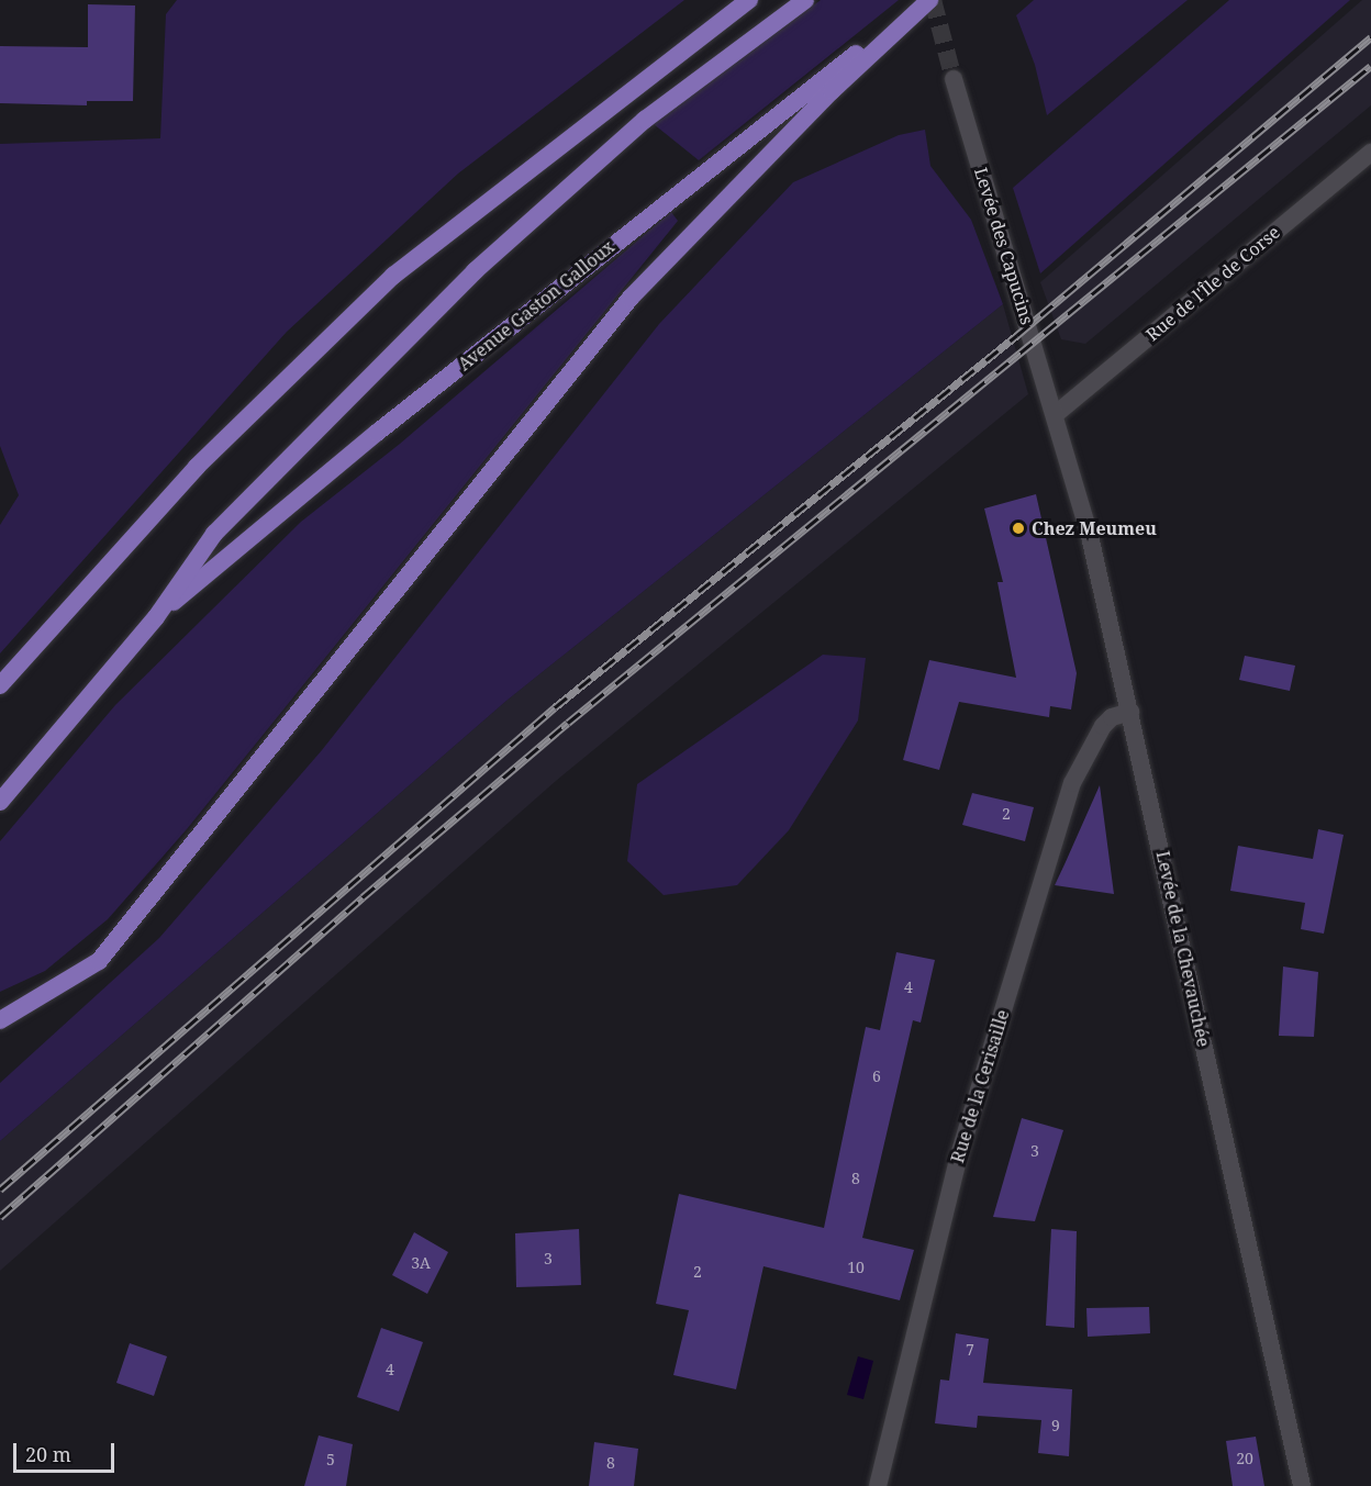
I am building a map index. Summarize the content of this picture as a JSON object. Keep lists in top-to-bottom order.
{
  "streets": {
    "main road": ["Avenue Gaston Galloux"],
    "street": [
      "Levée des Capucins",
      "Rue de l'Île de Corse",
      "Levée de la Chevauchée",
      "Rue de la Cerisaille"
    ]
  },
  "crossings": [
    ["Levée des Capucins", "Rue de l'Île de Corse"],
    ["Levée des Capucins", "Levée de la Chevauchée"],
    ["Rue de l'Île de Corse", "Levée de la Chevauchée"],
    ["Levée de la Chevauchée", "Rue de la Cerisaille"]
  ],
  "places": ["Chez Meumeu"],
  "house_numbers": [
    "2",
    "4",
    "6",
    "3",
    "8",
    "3",
    "3A",
    "10",
    "2",
    "7",
    "4",
    "9",
    "20",
    "5",
    "8"
  ],
  "scale_bar": "20 m"
}
